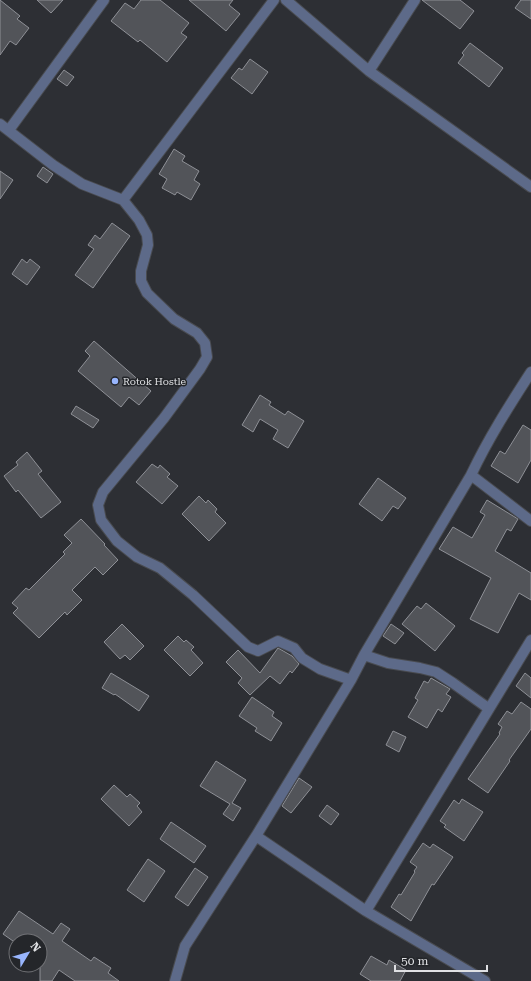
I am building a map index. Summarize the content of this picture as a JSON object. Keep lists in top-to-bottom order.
{
  "places": ["Rotok Hostle"],
  "scale_bar": "50 m",
  "north": "top right"
}
